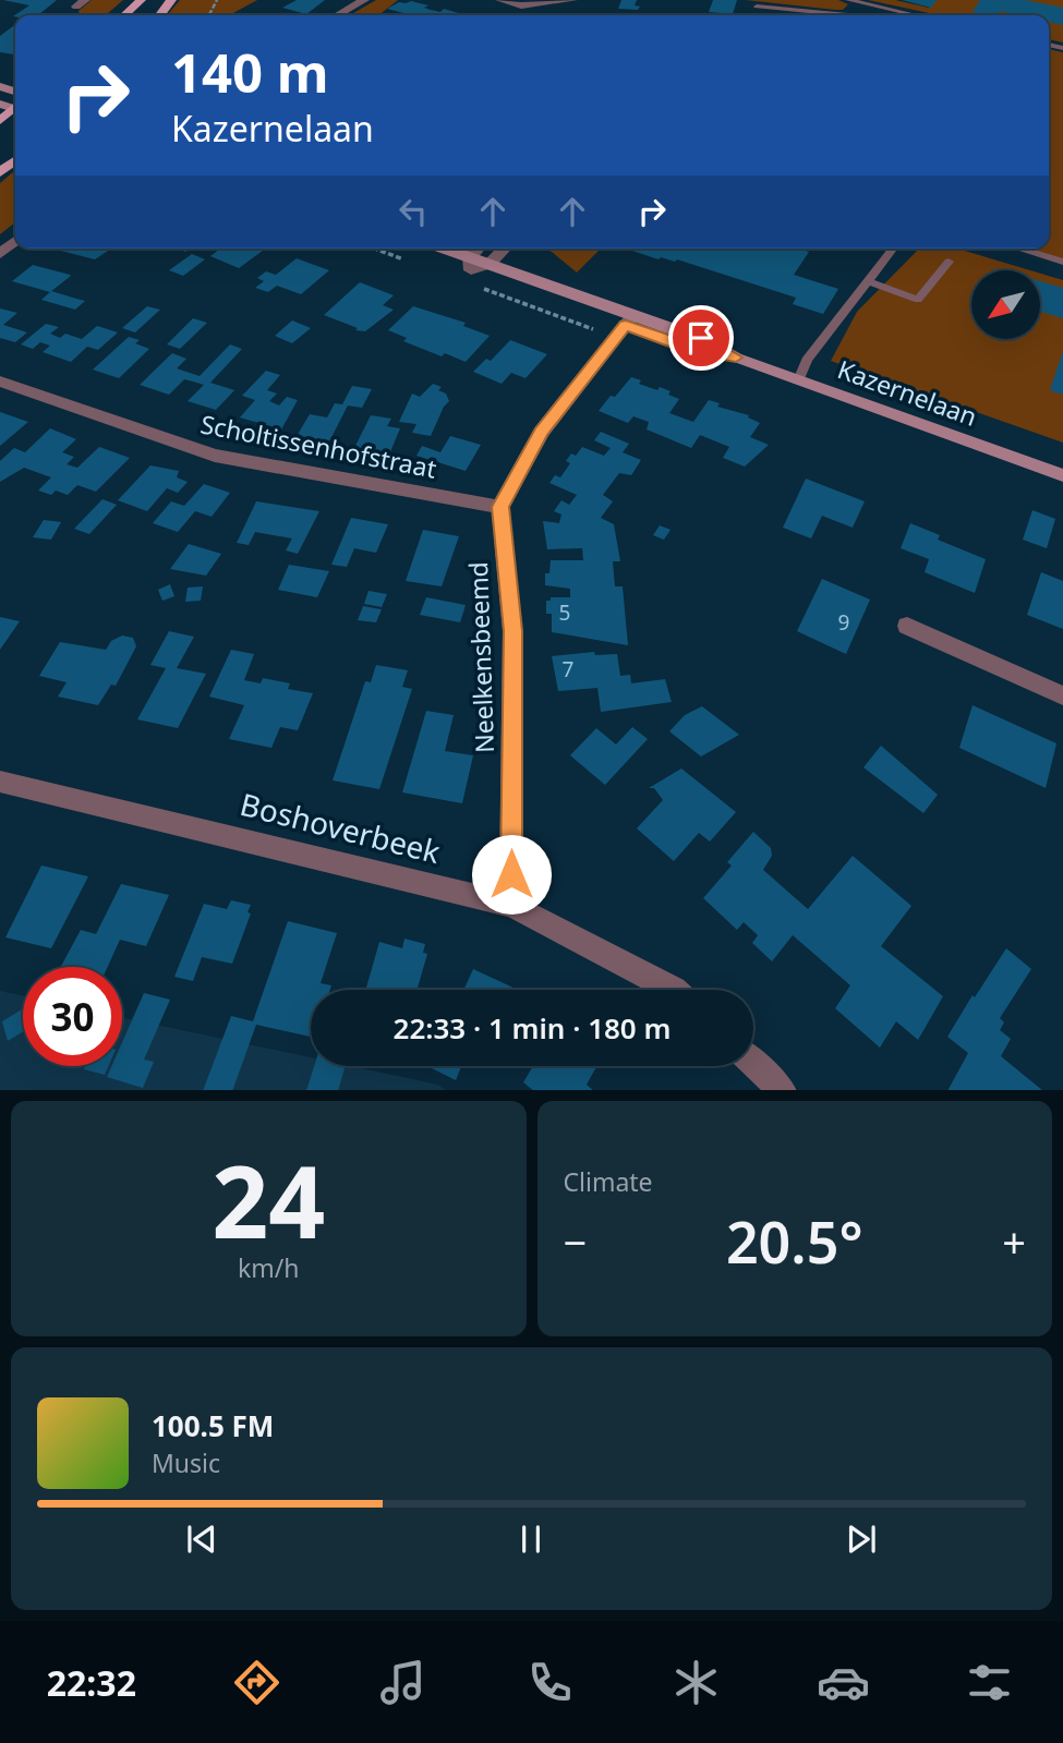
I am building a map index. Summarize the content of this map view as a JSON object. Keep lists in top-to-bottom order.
{
  "streets": {
    "street": [
      "Kazernelaan",
      "Scholtissenhofstraat",
      "Neelkensbeemd",
      "Boshoverbeek"
    ]
  },
  "crossings": [
    ["Scholtissenhofstraat", "Neelkensbeemd"],
    ["Neelkensbeemd", "Boshoverbeek"]
  ],
  "house_numbers": ["5", "9", "7"],
  "north": "bottom left",
  "page": {
    "turn": ["140 m", "Kazernelaan"],
    "limit": "30",
    "trip": "22:33 · 1 min · 180 m",
    "tile": [
      ["24", "km/h"],
      "Climate"
    ],
    "heat": ["−", "20.5°", "+"],
    "song": ["100.5 FM", "Music"],
    "tabs": "22:32"
  }
}
